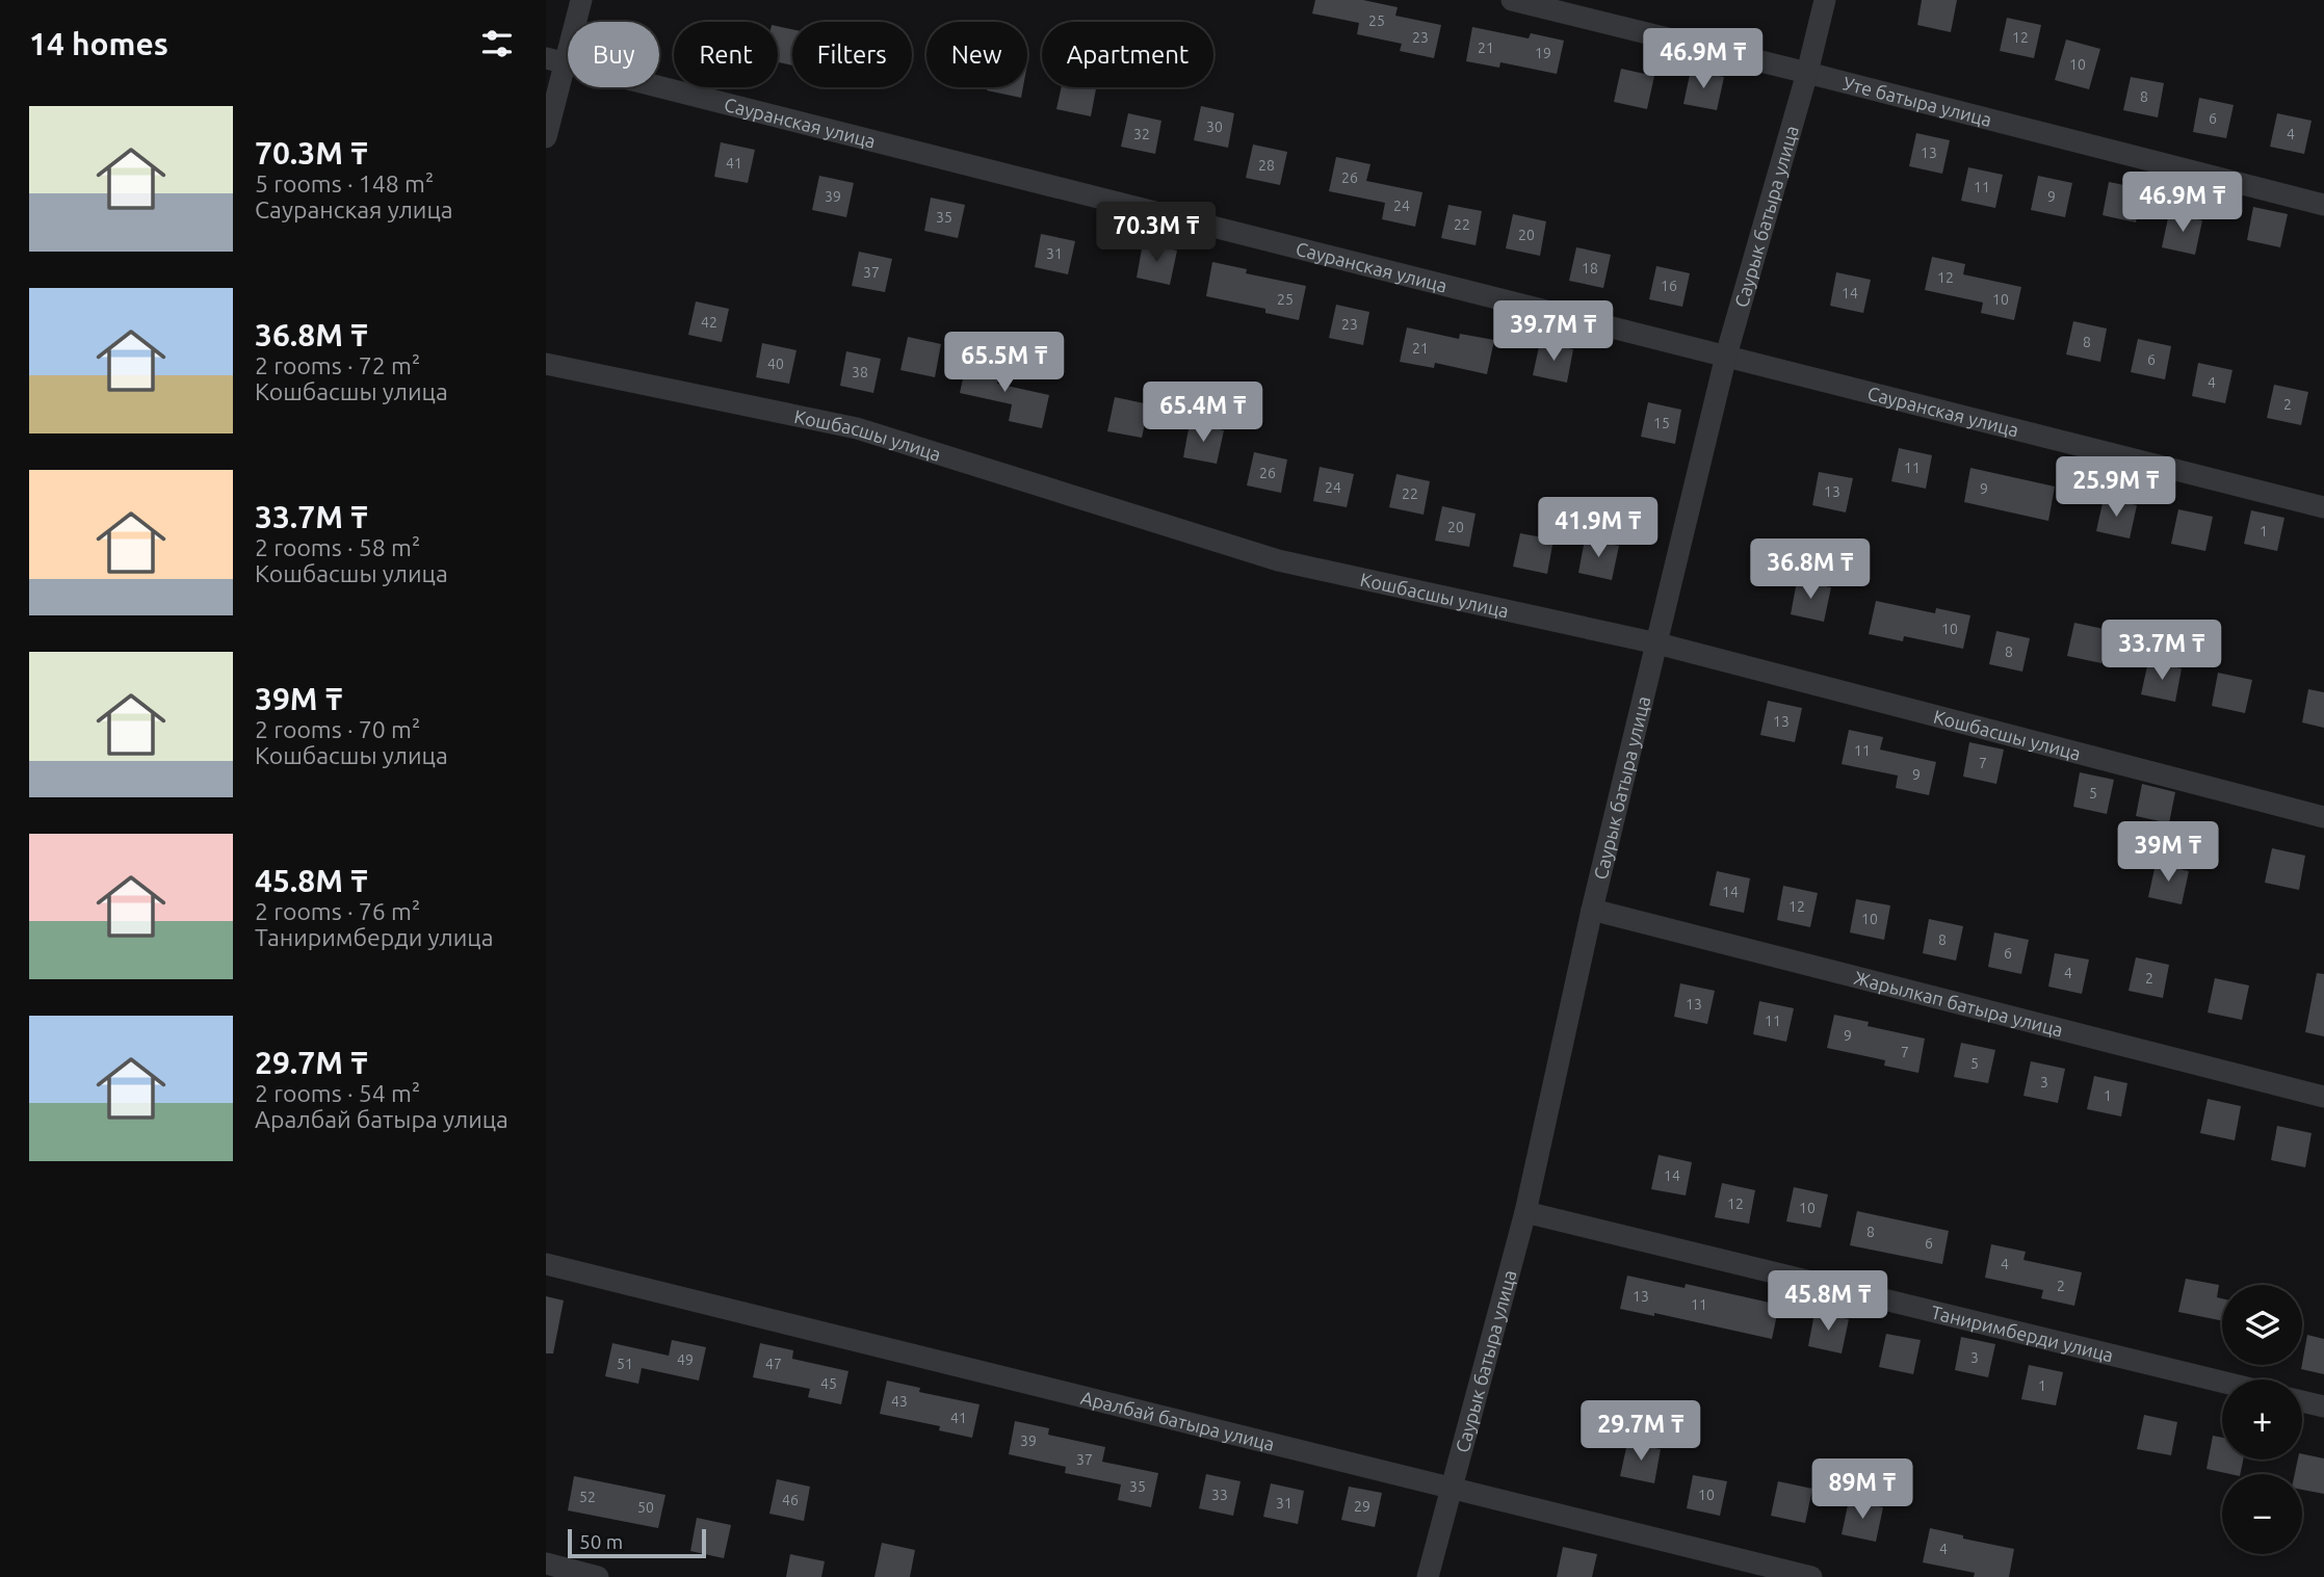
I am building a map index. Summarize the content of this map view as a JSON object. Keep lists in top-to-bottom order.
{
  "streets": {
    "street": [
      "Уте батыра улица",
      "Сауранская улица",
      "Саурык батыра улица",
      "Кошбасшы улица",
      "Жарылкап батыра улица",
      "Таниримберди улица",
      "Аралбай батыра улица"
    ]
  },
  "crossings": [
    ["Уте батыра улица", "Саурык батыра улица"],
    ["Сауранская улица", "Саурык батыра улица"],
    ["Саурык батыра улица", "Кошбасшы улица"],
    ["Саурык батыра улица", "Жарылкап батыра улица"],
    ["Саурык батыра улица", "Таниримберди улица"],
    ["Саурык батыра улица", "Аралбай батыра улица"]
  ],
  "house_numbers": [
    "25",
    "23",
    "12",
    "21",
    "19",
    "10",
    "8",
    "6",
    "30",
    "32",
    "4",
    "13",
    "41",
    "28",
    "26",
    "11",
    "39",
    "9",
    "24",
    "35",
    "22",
    "20",
    "31",
    "18",
    "37",
    "12",
    "16",
    "14",
    "25",
    "10",
    "42",
    "23",
    "8",
    "21",
    "6",
    "40",
    "38",
    "4",
    "2",
    "15",
    "11",
    "26",
    "24",
    "9",
    "13",
    "22",
    "20",
    "1",
    "10",
    "8",
    "13",
    "11",
    "7",
    "9",
    "5",
    "14",
    "12",
    "10",
    "8",
    "6",
    "4",
    "2",
    "13",
    "11",
    "9",
    "7",
    "5",
    "3",
    "1",
    "14",
    "12",
    "10",
    "8",
    "6",
    "4",
    "2",
    "13",
    "11",
    "3",
    "49",
    "51",
    "47",
    "45",
    "1",
    "43",
    "41",
    "39",
    "37",
    "35",
    "33",
    "10",
    "52",
    "46",
    "31",
    "29",
    "50",
    "4"
  ],
  "scale_bar": "50 m",
  "page": {
    "heading": "14 homes",
    "chip": [
      "Buy",
      "Rent",
      "Filters",
      "New",
      "Apartment"
    ],
    "price": [
      "46.9M ₸",
      "46.9M ₸",
      "70.3M ₸",
      "39.7M ₸",
      "65.5M ₸",
      "65.4M ₸",
      "25.9M ₸",
      "41.9M ₸",
      "36.8M ₸",
      "33.7M ₸",
      "39M ₸",
      "45.8M ₸",
      "29.7M ₸",
      "89M ₸"
    ],
    "list": [
      {
        "name": "70.3M ₸",
        "note": "5 rooms · 148 m² · Сауранская улица"
      },
      {
        "name": "36.8M ₸",
        "note": "2 rooms · 72 m² · Кошбасшы улица"
      },
      {
        "name": "33.7M ₸",
        "note": "2 rooms · 58 m² · Кошбасшы улица"
      },
      {
        "name": "39M ₸",
        "note": "2 rooms · 70 m² · Кошбасшы улица"
      },
      {
        "name": "45.8M ₸",
        "note": "2 rooms · 76 m² · Таниримберди улица"
      },
      {
        "name": "29.7M ₸",
        "note": "2 rooms · 54 m² · Аралбай батыра улица"
      }
    ],
    "map_buttons": ["+", "−"],
    "scale": "50 m"
  }
}
